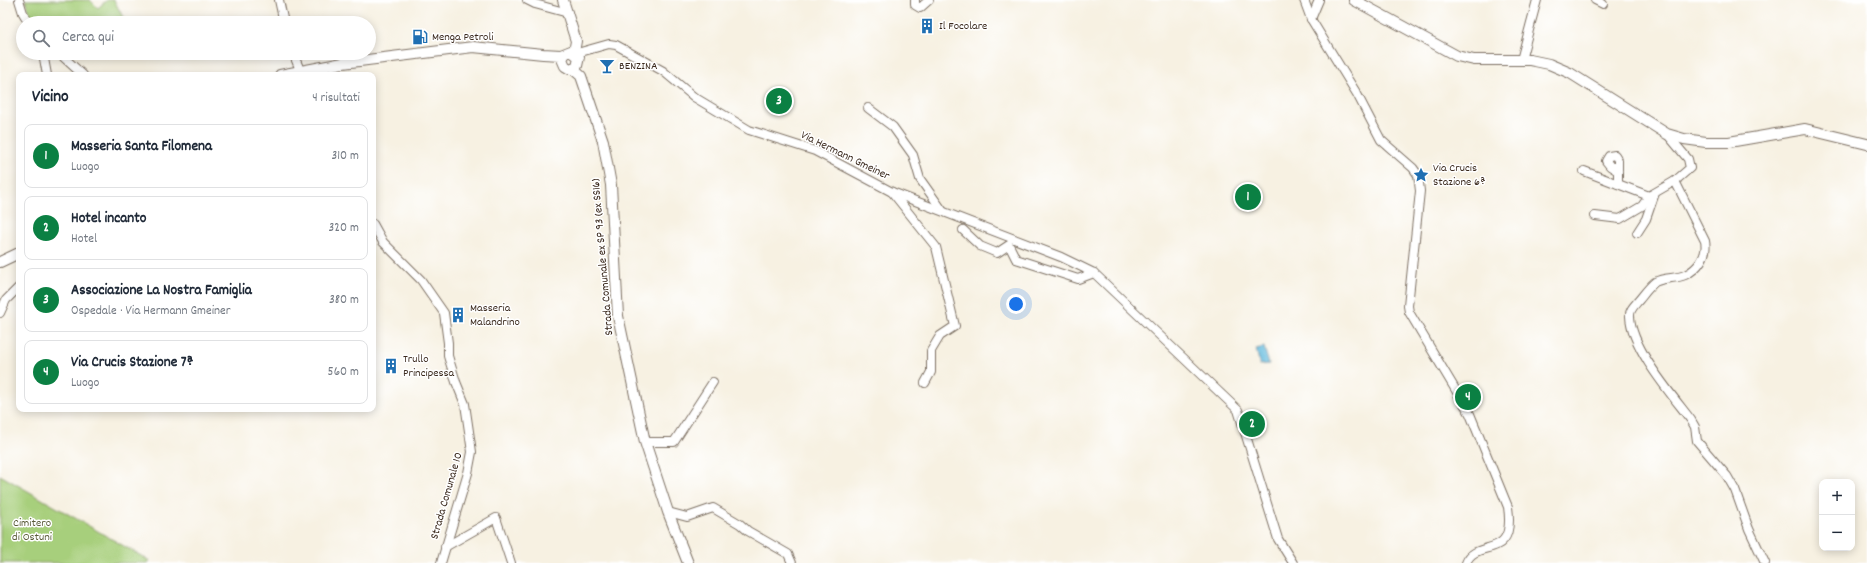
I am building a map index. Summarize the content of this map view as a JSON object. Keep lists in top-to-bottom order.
{
  "streets": {
    "main road": ["Strada Comunale ex SP 93 (ex SS16)"],
    "street": ["Via Hermann Gmeiner", "Strada Comunale 10"]
  },
  "crossings": [
    ["Via Hermann Gmeiner", "Strada Comunale ex SP 93 (ex SS16)"]
  ],
  "parks": ["Cimitero di Ostuni"],
  "places": {
    "building": ["Il Focolare", "Masseria Malandrino", "Trullo Principessa"],
    "fuel station": ["Menga Petroli"],
    "bar": ["BENZINA"],
    "place": ["Via Crucis Stazione 6ª"]
  },
  "page": {
    "search": "Cerca qui",
    "heading": ["Vicino", "4 risultati"],
    "pins": [
      "3",
      "1",
      "4",
      "2"
    ],
    "list": [
      {
        "mark": "1",
        "name": "Masseria Santa Filomena",
        "note": "Luogo",
        "value": "310 m"
      },
      {
        "mark": "2",
        "name": "Hotel incanto",
        "note": "Hotel",
        "value": "320 m"
      },
      {
        "mark": "3",
        "name": "Associazione La Nostra Famiglia",
        "note": "Ospedale · Via Hermann Gmeiner",
        "value": "380 m"
      },
      {
        "mark": "4",
        "name": "Via Crucis Stazione 7ª",
        "note": "Luogo",
        "value": "560 m"
      }
    ],
    "map_buttons": ["+", "−"]
  }
}
